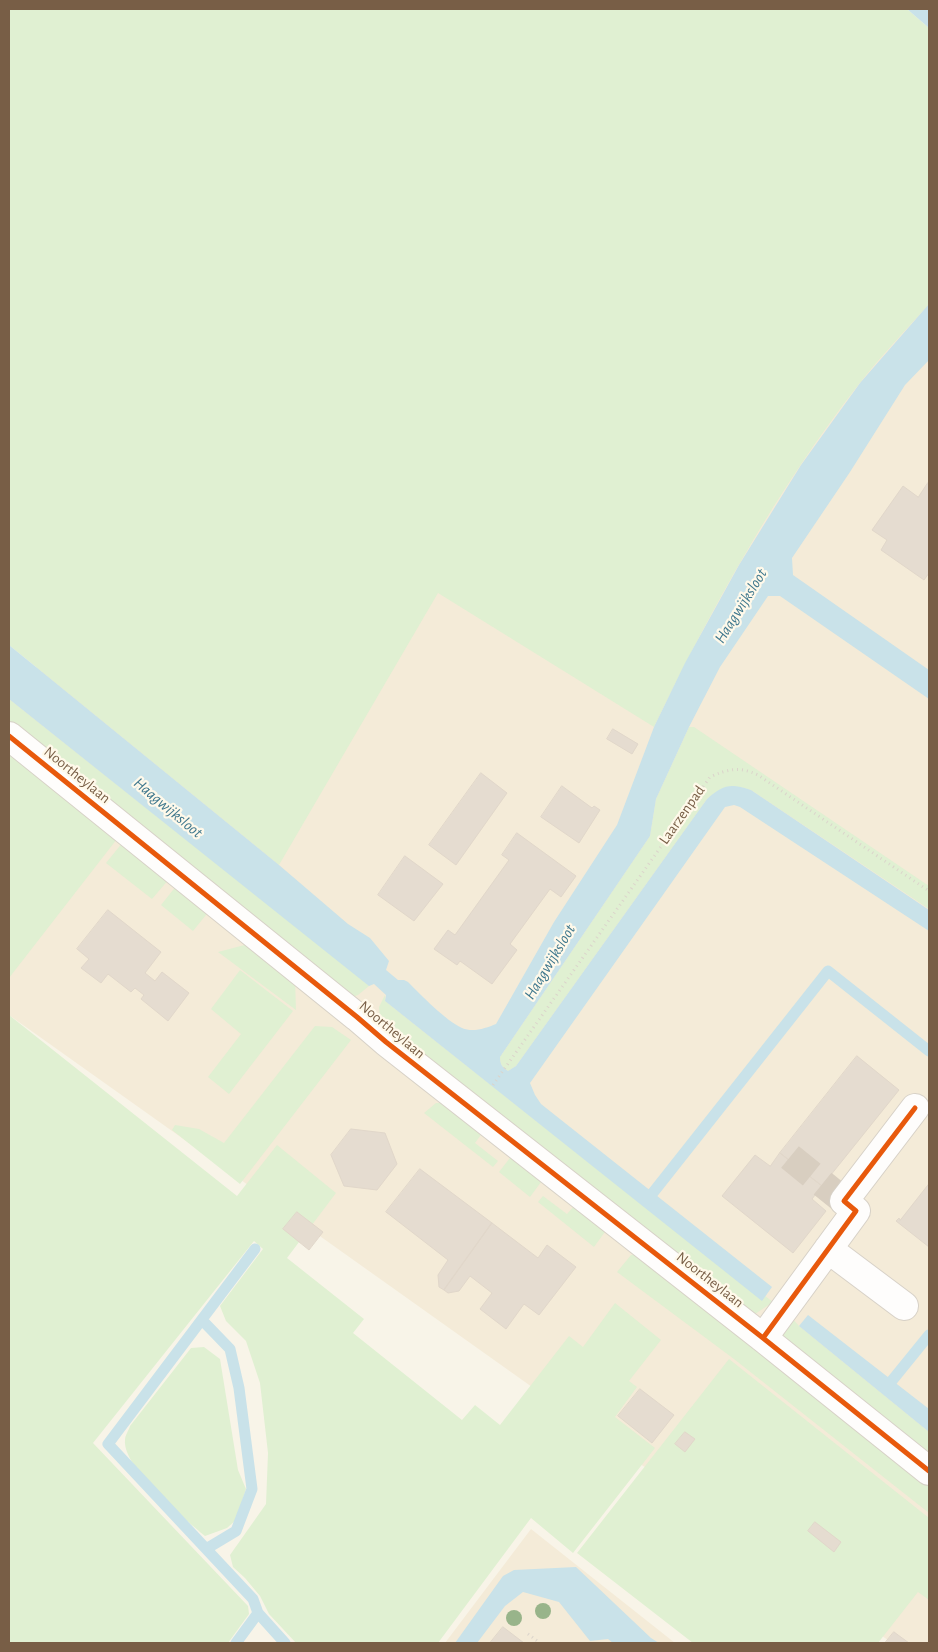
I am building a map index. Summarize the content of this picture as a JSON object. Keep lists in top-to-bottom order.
{
  "streets": {
    "street": ["Noortheylaan"],
    "path": ["Laarzenpad"]
  },
  "water": ["Haagwijksloot"]
}
